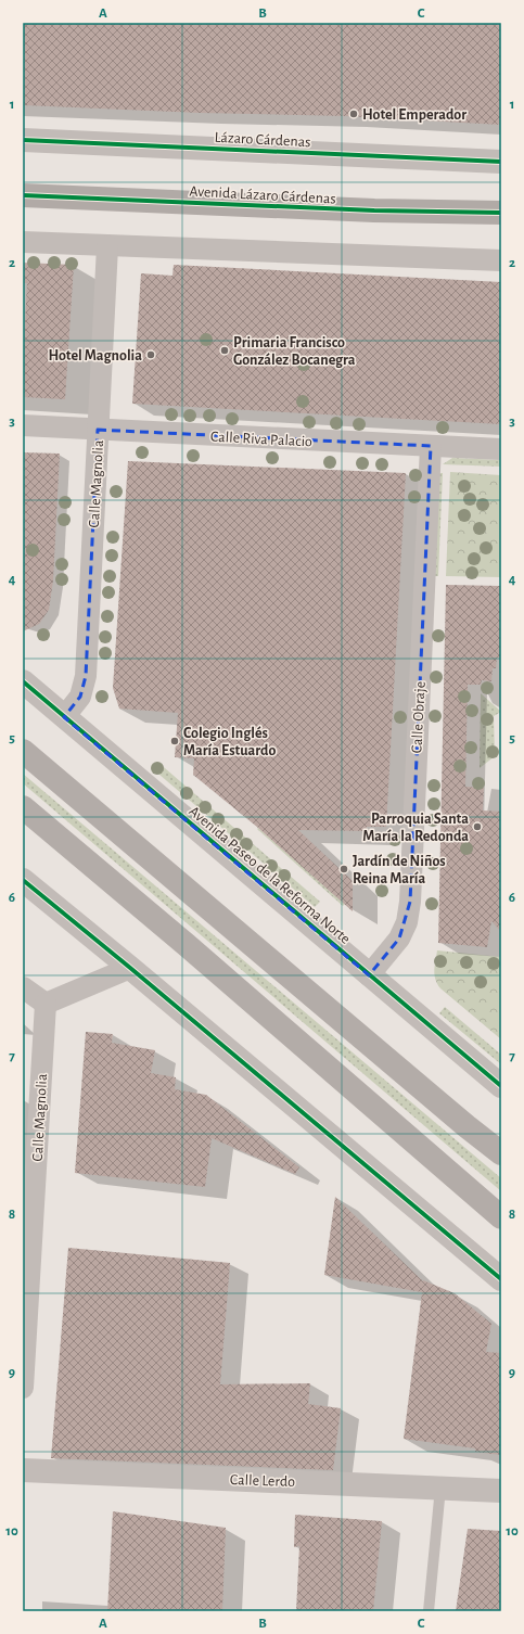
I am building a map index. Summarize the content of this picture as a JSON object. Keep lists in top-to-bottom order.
{
  "streets": {
    "main road": ["Avenida Lázaro Cárdenas"],
    "street": [
      "Lázaro Cárdenas",
      "Calle Riva Palacio",
      "Calle Magnolia",
      "Calle Obraje",
      "Avenida Paseo de la Reforma Norte",
      "Calle Lerdo"
    ]
  },
  "crossings": [
    ["Calle Riva Palacio", "Calle Magnolia"],
    ["Calle Riva Palacio", "Calle Obraje"],
    ["Calle Magnolia", "Avenida Paseo de la Reforma Norte"],
    ["Calle Obraje", "Avenida Paseo de la Reforma Norte"]
  ],
  "places": [
    "Hotel Emperador",
    "Primaria Francisco González Bocanegra",
    "Hotel Magnolia",
    "Colegio Inglés María Estuardo",
    "Parroquia Santa María la Redonda",
    "Jardín de Niños Reina María"
  ],
  "grid": {
    "columns": ["A", "B", "C"],
    "rows": [
      "1",
      "2",
      "3",
      "4",
      "5",
      "6",
      "7",
      "8",
      "9",
      "10"
    ]
  }
}
